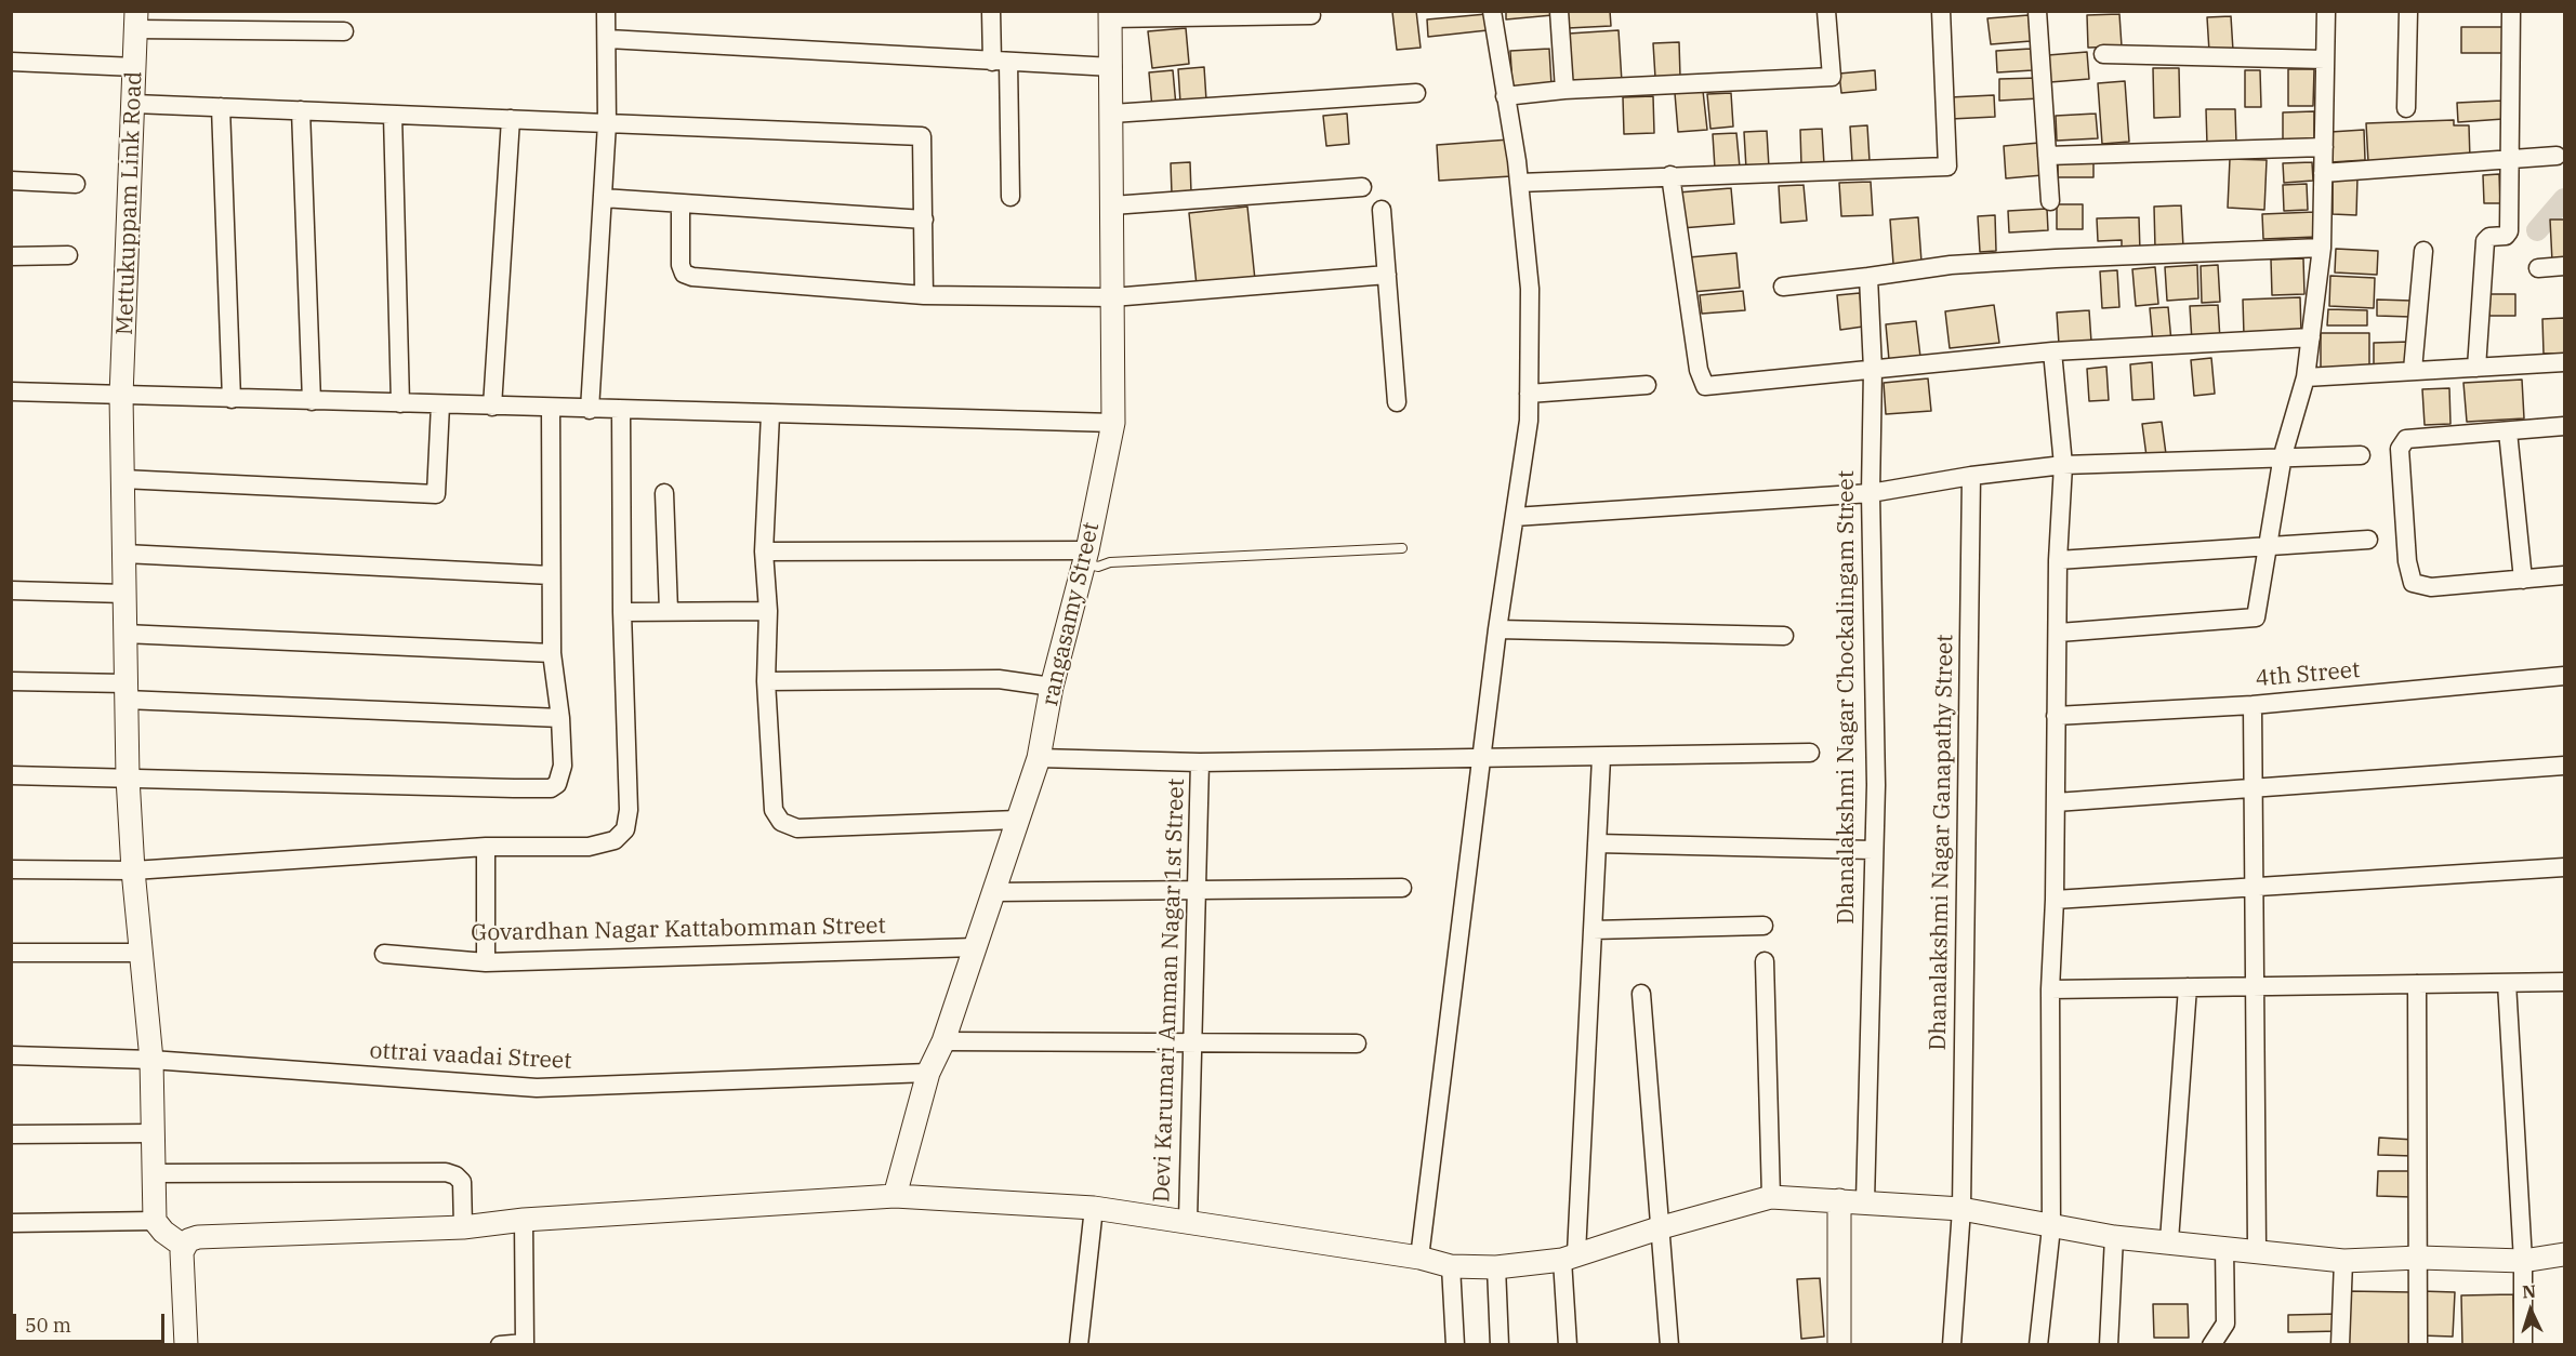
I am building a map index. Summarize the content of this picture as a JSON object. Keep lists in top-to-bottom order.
{
  "streets": {
    "street": [
      "Mettukuppam Link Road",
      "rangasamy Street",
      "4th Street",
      "Dhanalakshmi Nagar Chockalingam Street",
      "Dhanalakshmi Nagar Ganapathy Street",
      "Govardhan Nagar Kattabomman Street",
      "Devi Karumari Amman Nagar 1st Street",
      "ottrai vaadai Street"
    ]
  },
  "crossings": [
    ["Mettukuppam Link Road", "ottrai vaadai Street"],
    ["rangasamy Street", "Govardhan Nagar Kattabomman Street"],
    ["rangasamy Street", "ottrai vaadai Street"]
  ],
  "scale_bar": "50 m",
  "north": "top"
}
